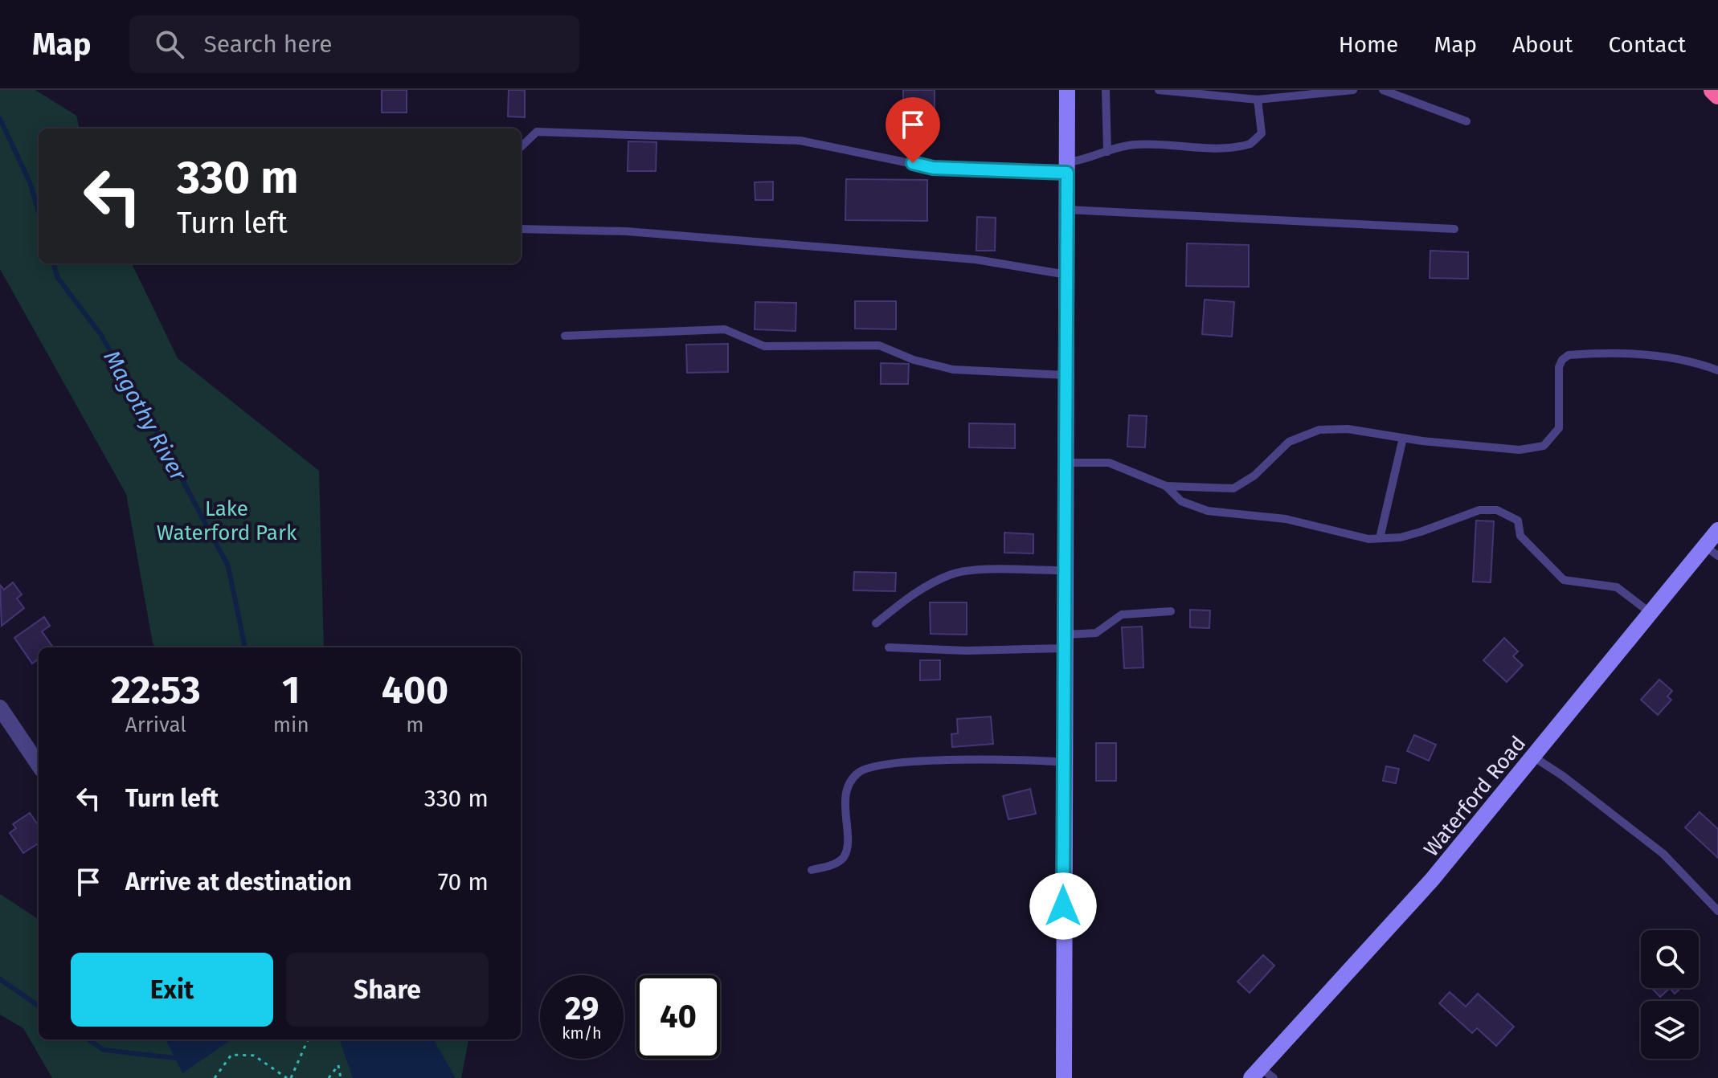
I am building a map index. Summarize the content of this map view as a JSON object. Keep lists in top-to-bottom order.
{
  "streets": {
    "street": ["Waterford Road"]
  },
  "water": ["Magothy River"],
  "parks": ["Lake Waterford Park"],
  "page": {
    "header": "Map",
    "search": "Search here",
    "nav": [
      "Home",
      "Map",
      "About",
      "Contact"
    ],
    "turn": ["330 m", "Turn left"],
    "eta": [
      "22:53",
      "Arrival",
      "1",
      "min",
      "400",
      "m"
    ],
    "list": [
      {
        "name": "Turn left",
        "value": "330 m"
      },
      {
        "name": "Arrive at destination",
        "value": "70 m"
      }
    ],
    "buttons": ["Exit", "Share"],
    "speed": "29 km/h",
    "limit": "40"
  }
}
